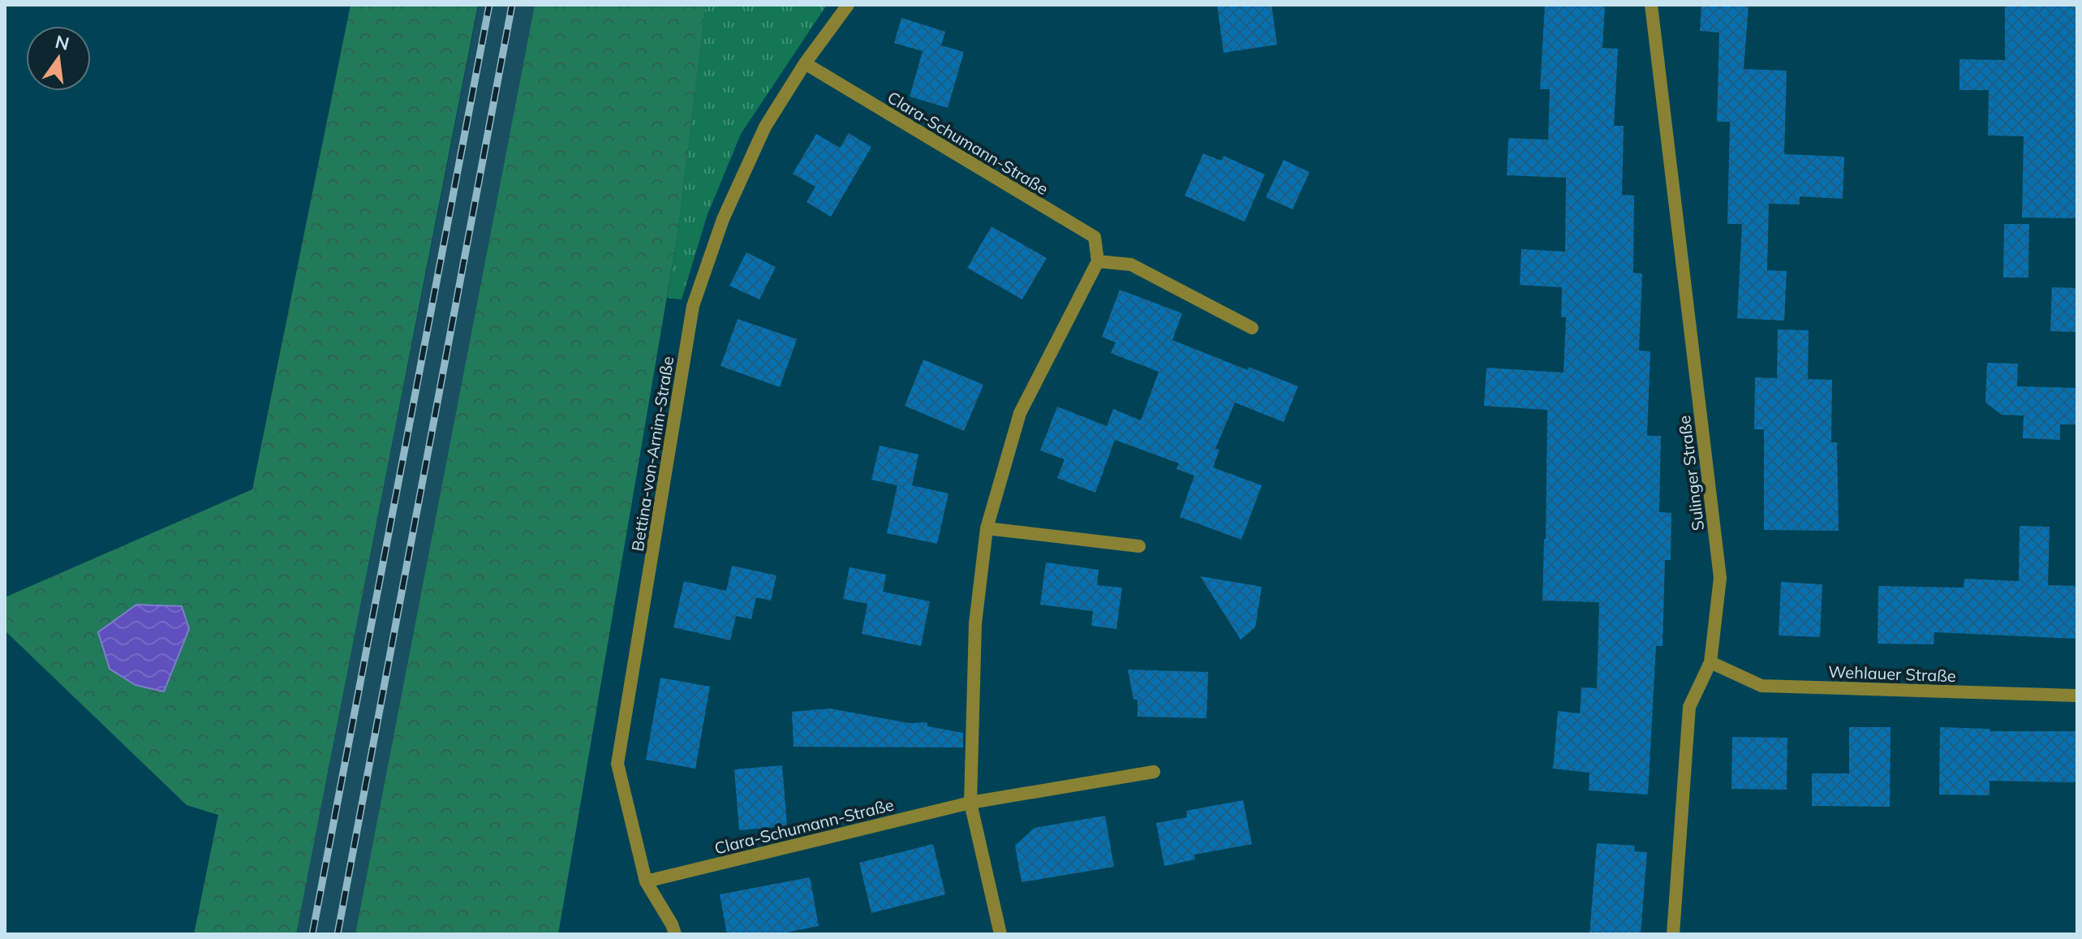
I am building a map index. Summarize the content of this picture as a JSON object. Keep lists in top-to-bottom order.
{
  "streets": {
    "street": [
      "Clara-Schumann-Straße",
      "Bettina-von-Arnim-Straße",
      "Sulinger Straße",
      "Wehlauer Straße"
    ]
  },
  "crossings": [
    ["Clara-Schumann-Straße", "Bettina-von-Arnim-Straße"],
    ["Sulinger Straße", "Wehlauer Straße"]
  ],
  "north": "top"
}
